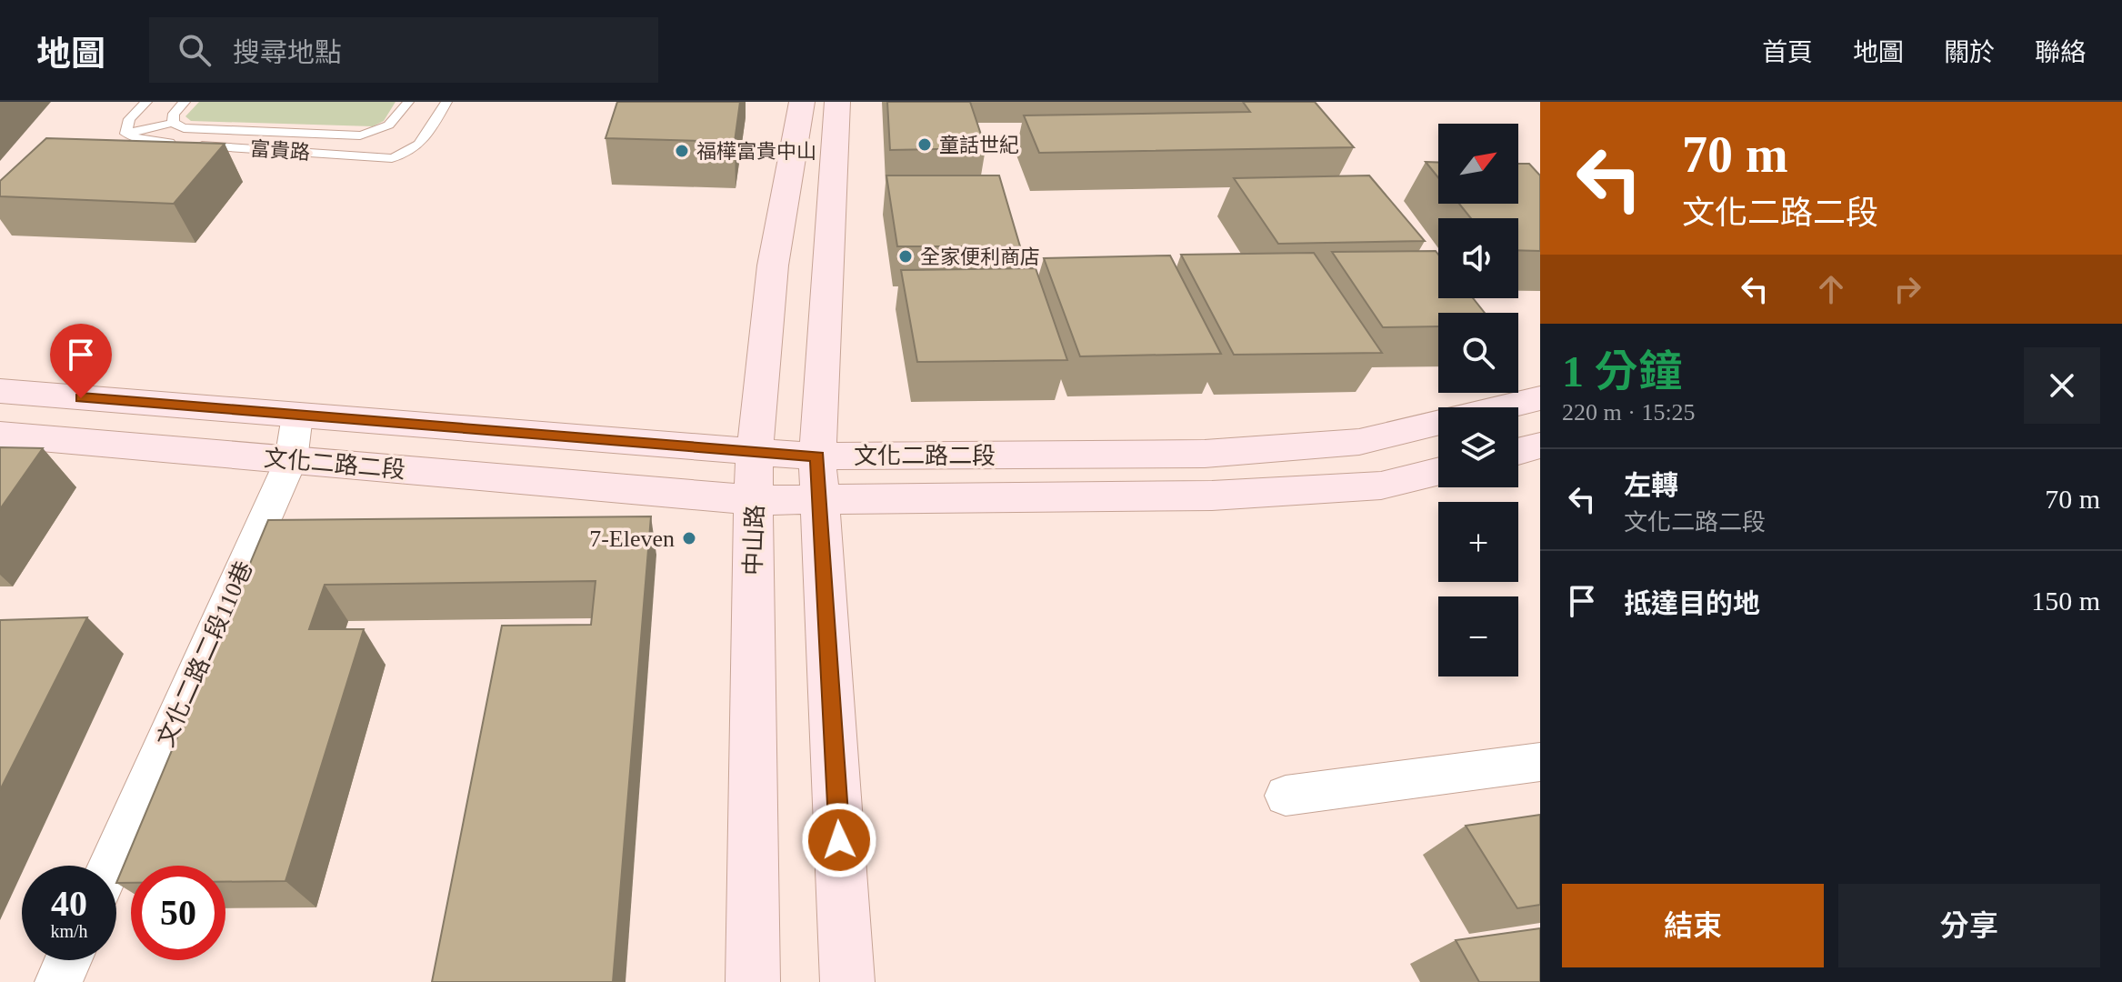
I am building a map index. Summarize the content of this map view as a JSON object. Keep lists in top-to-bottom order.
{
  "streets": {
    "street": ["文化二路二段", "中山路", "文化二路二段110巷"],
    "lane": ["富貴路"]
  },
  "crossings": [
    ["文化二路二段", "中山路"],
    ["文化二路二段", "文化二路二段110巷"]
  ],
  "places": [
    "童話世紀",
    "福樺富貴中山",
    "全家便利商店",
    "7-Eleven"
  ],
  "north": "top right",
  "page": {
    "header": "地圖",
    "search": "搜尋地點",
    "nav": [
      "首頁",
      "地圖",
      "關於",
      "聯絡"
    ],
    "turn": ["70 m", "文化二路二段"],
    "map_buttons": ["+", "−"],
    "heading": ["1 分鐘", "220 m · 15:25"],
    "list": [
      {
        "name": "左轉",
        "note": "文化二路二段",
        "value": "70 m"
      },
      {
        "name": "抵達目的地",
        "value": "150 m"
      }
    ],
    "speed": "40 km/h",
    "limit": "50",
    "buttons": ["結束", "分享"]
  }
}
